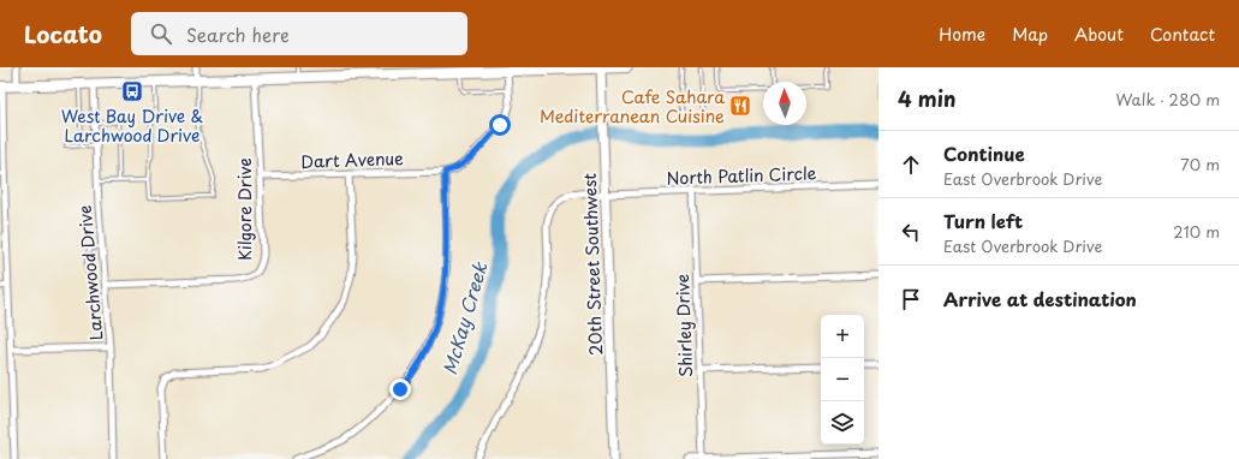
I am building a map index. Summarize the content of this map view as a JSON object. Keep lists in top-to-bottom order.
{
  "streets": {
    "street": [
      "Dart Avenue",
      "North Patlin Circle",
      "Kilgore Drive",
      "20th Street Southwest",
      "Larchwood Drive",
      "Shirley Drive"
    ]
  },
  "crossings": [
    ["Dart Avenue", "Kilgore Drive"],
    ["North Patlin Circle", "20th Street Southwest"],
    ["North Patlin Circle", "Shirley Drive"],
    ["Kilgore Drive", "Larchwood Drive"]
  ],
  "water": ["McKay Creek"],
  "places": {
    "bus stop": ["West Bay Drive & Larchwood Drive"],
    "restaurant": ["Cafe Sahara Mediterranean Cuisine"]
  },
  "north": "top",
  "page": {
    "header": "Locato",
    "search": "Search here",
    "nav": [
      "Home",
      "Map",
      "About",
      "Contact"
    ],
    "heading": ["4 min", "Walk · 280 m"],
    "list": [
      ["Continue", "East Overbrook Drive", "70 m"],
      ["Turn left", "East Overbrook Drive", "210 m"],
      "Arrive at destination"
    ],
    "map_buttons": ["+", "−"]
  }
}
